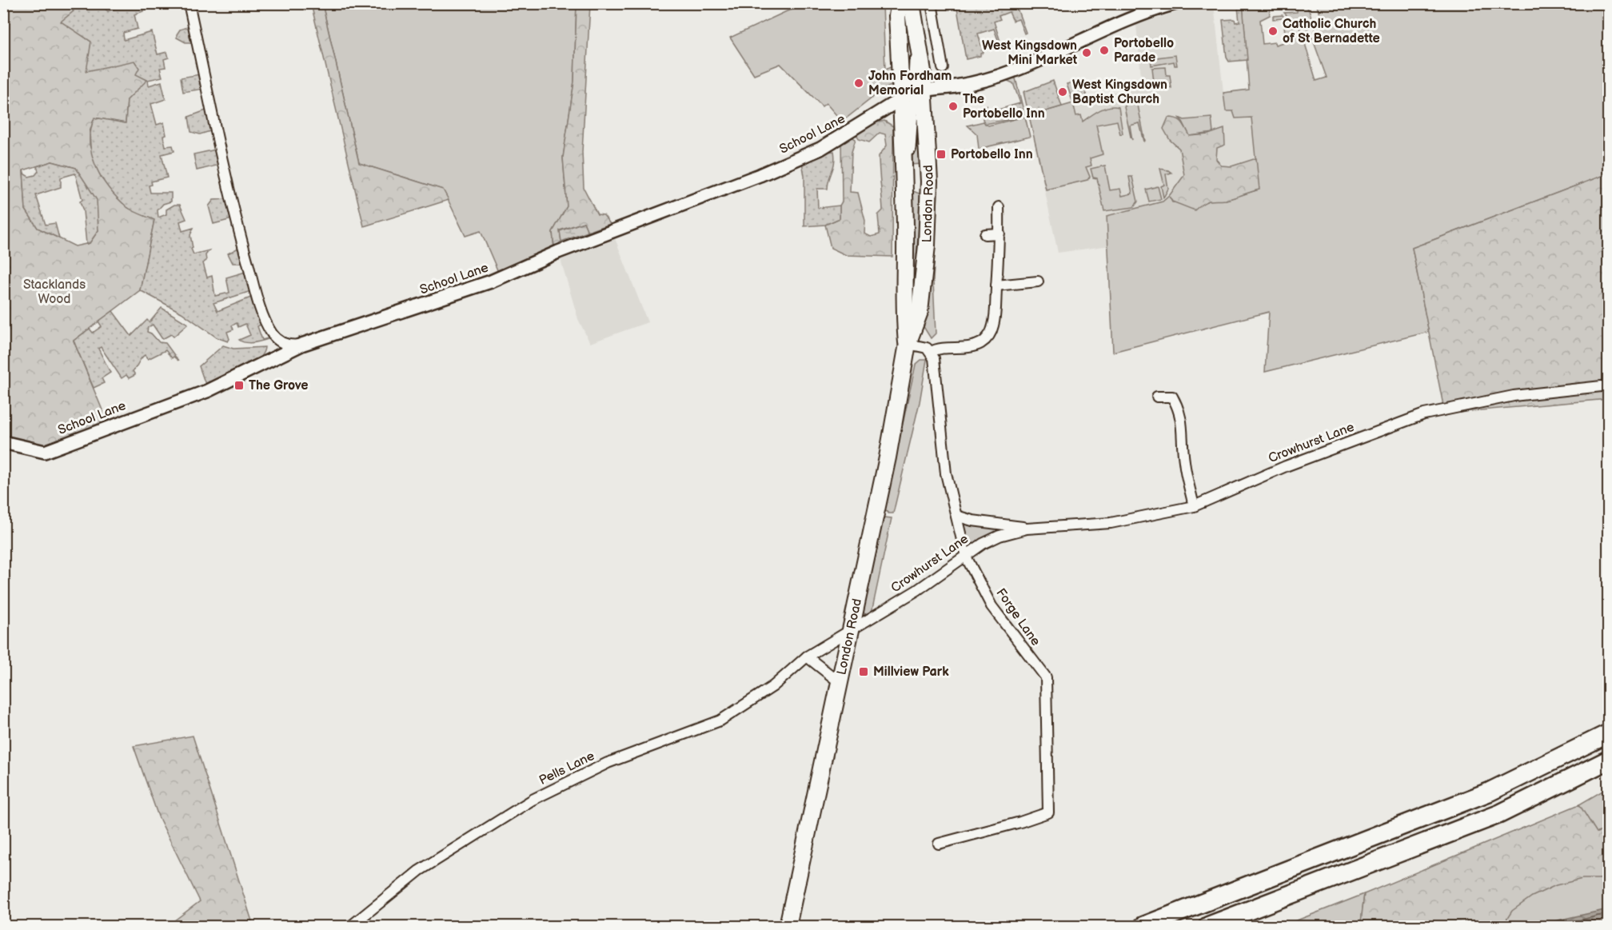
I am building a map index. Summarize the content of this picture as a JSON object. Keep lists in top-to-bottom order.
{
  "streets": {
    "main road": ["London Road"],
    "street": [
      "School Lane",
      "Crowhurst Lane",
      "Forge Lane",
      "Pells Lane"
    ]
  },
  "crossings": [
    ["School Lane", "London Road"],
    ["London Road", "Crowhurst Lane"],
    ["London Road", "Pells Lane"],
    ["Crowhurst Lane", "Forge Lane"],
    ["Crowhurst Lane", "Pells Lane"]
  ],
  "parks": ["Stacklands Wood"],
  "places": {
    "other": [
      "Catholic Church of St Bernadette",
      "Portobello Parade",
      "West Kingsdown Mini Market",
      "John Fordham Memorial",
      "West Kingsdown Baptist Church",
      "The Portobello Inn"
    ],
    "transit": ["Portobello Inn", "The Grove", "Millview Park"]
  }
}
